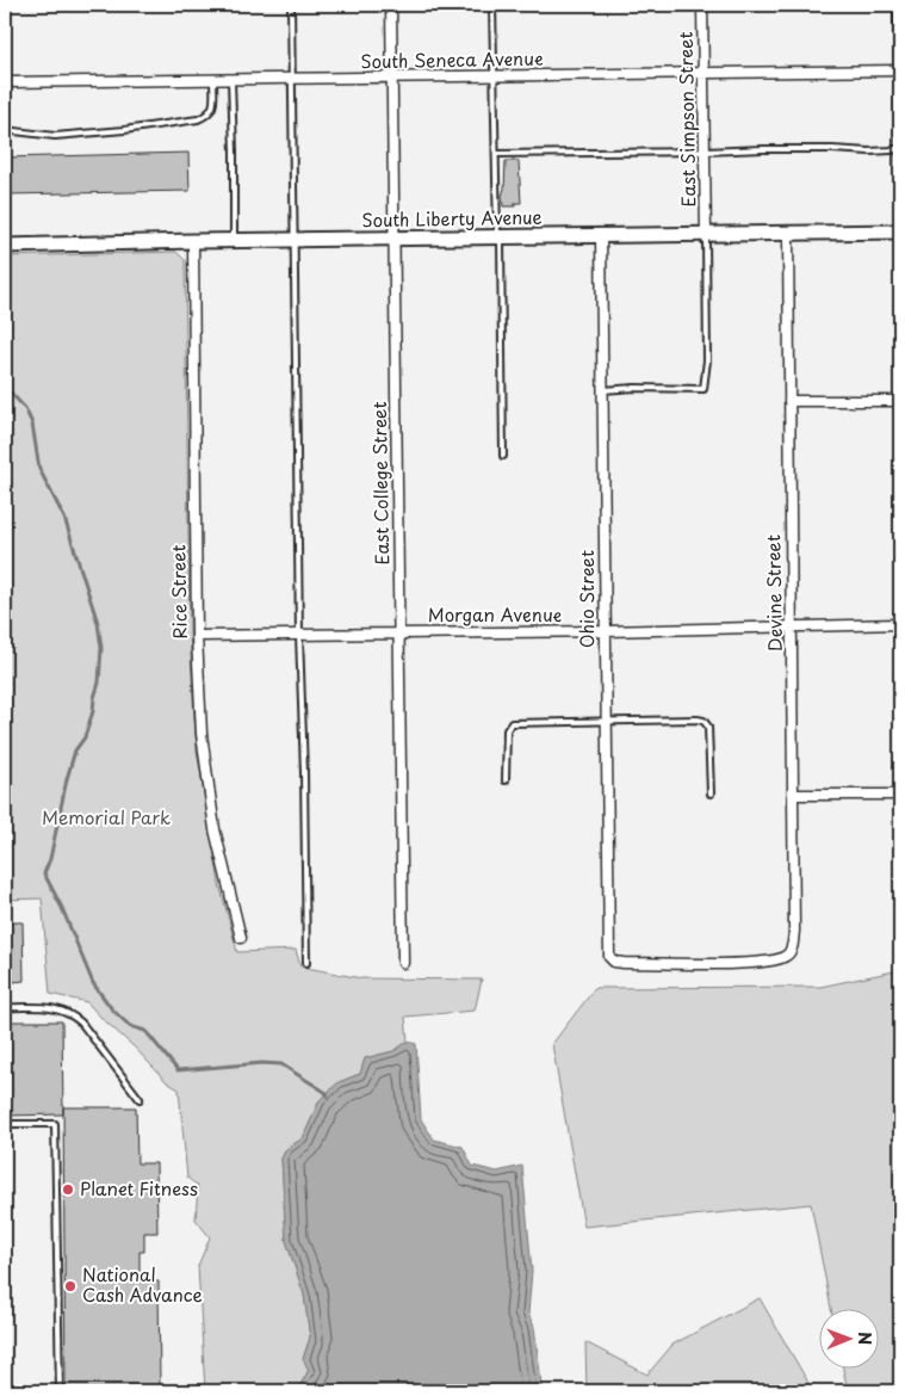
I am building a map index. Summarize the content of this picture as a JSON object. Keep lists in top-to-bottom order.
{
  "streets": {
    "street": [
      "South Seneca Avenue",
      "East Simpson Street",
      "South Liberty Avenue",
      "East College Street",
      "Rice Street",
      "Devine Street",
      "Ohio Street",
      "Morgan Avenue"
    ]
  },
  "crossings": [
    ["South Seneca Avenue", "East Simpson Street"],
    ["South Seneca Avenue", "East College Street"],
    ["East Simpson Street", "South Liberty Avenue"],
    ["South Liberty Avenue", "East College Street"],
    ["South Liberty Avenue", "Rice Street"],
    ["South Liberty Avenue", "Devine Street"],
    ["South Liberty Avenue", "Ohio Street"],
    ["East College Street", "Morgan Avenue"],
    ["Rice Street", "Morgan Avenue"],
    ["Devine Street", "Ohio Street"],
    ["Devine Street", "Morgan Avenue"],
    ["Ohio Street", "Morgan Avenue"]
  ],
  "parks": ["Memorial Park"],
  "places": ["Planet Fitness", "National Cash Advance"],
  "north": "right"
}
